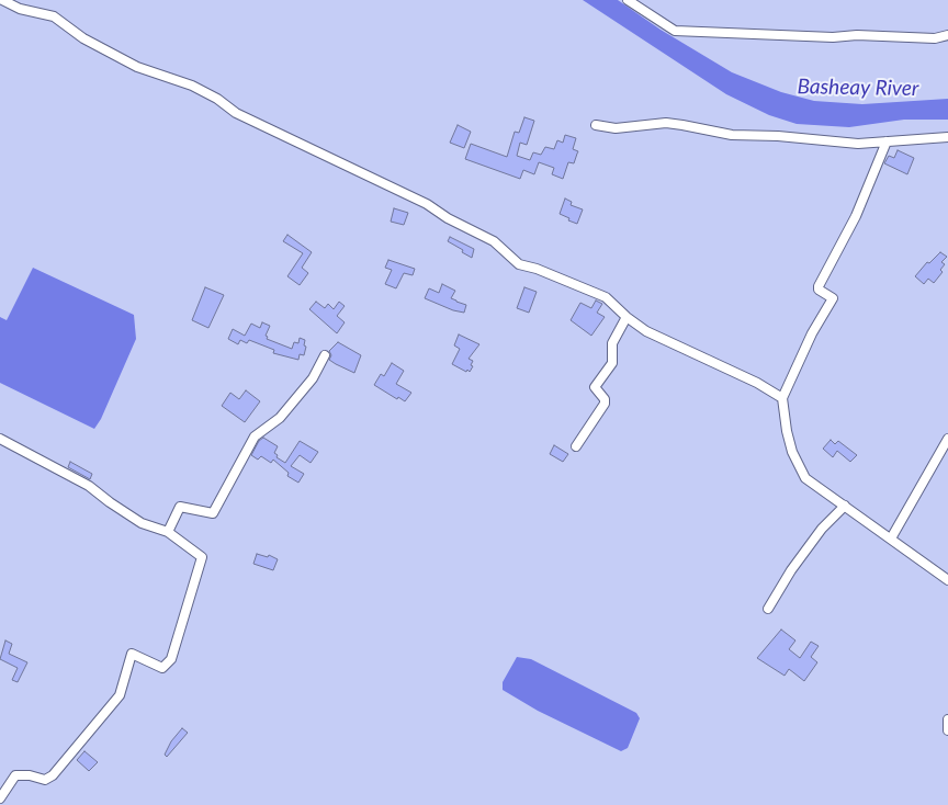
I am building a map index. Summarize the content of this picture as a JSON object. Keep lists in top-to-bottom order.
{
  "water": ["Basheay River"]
}
